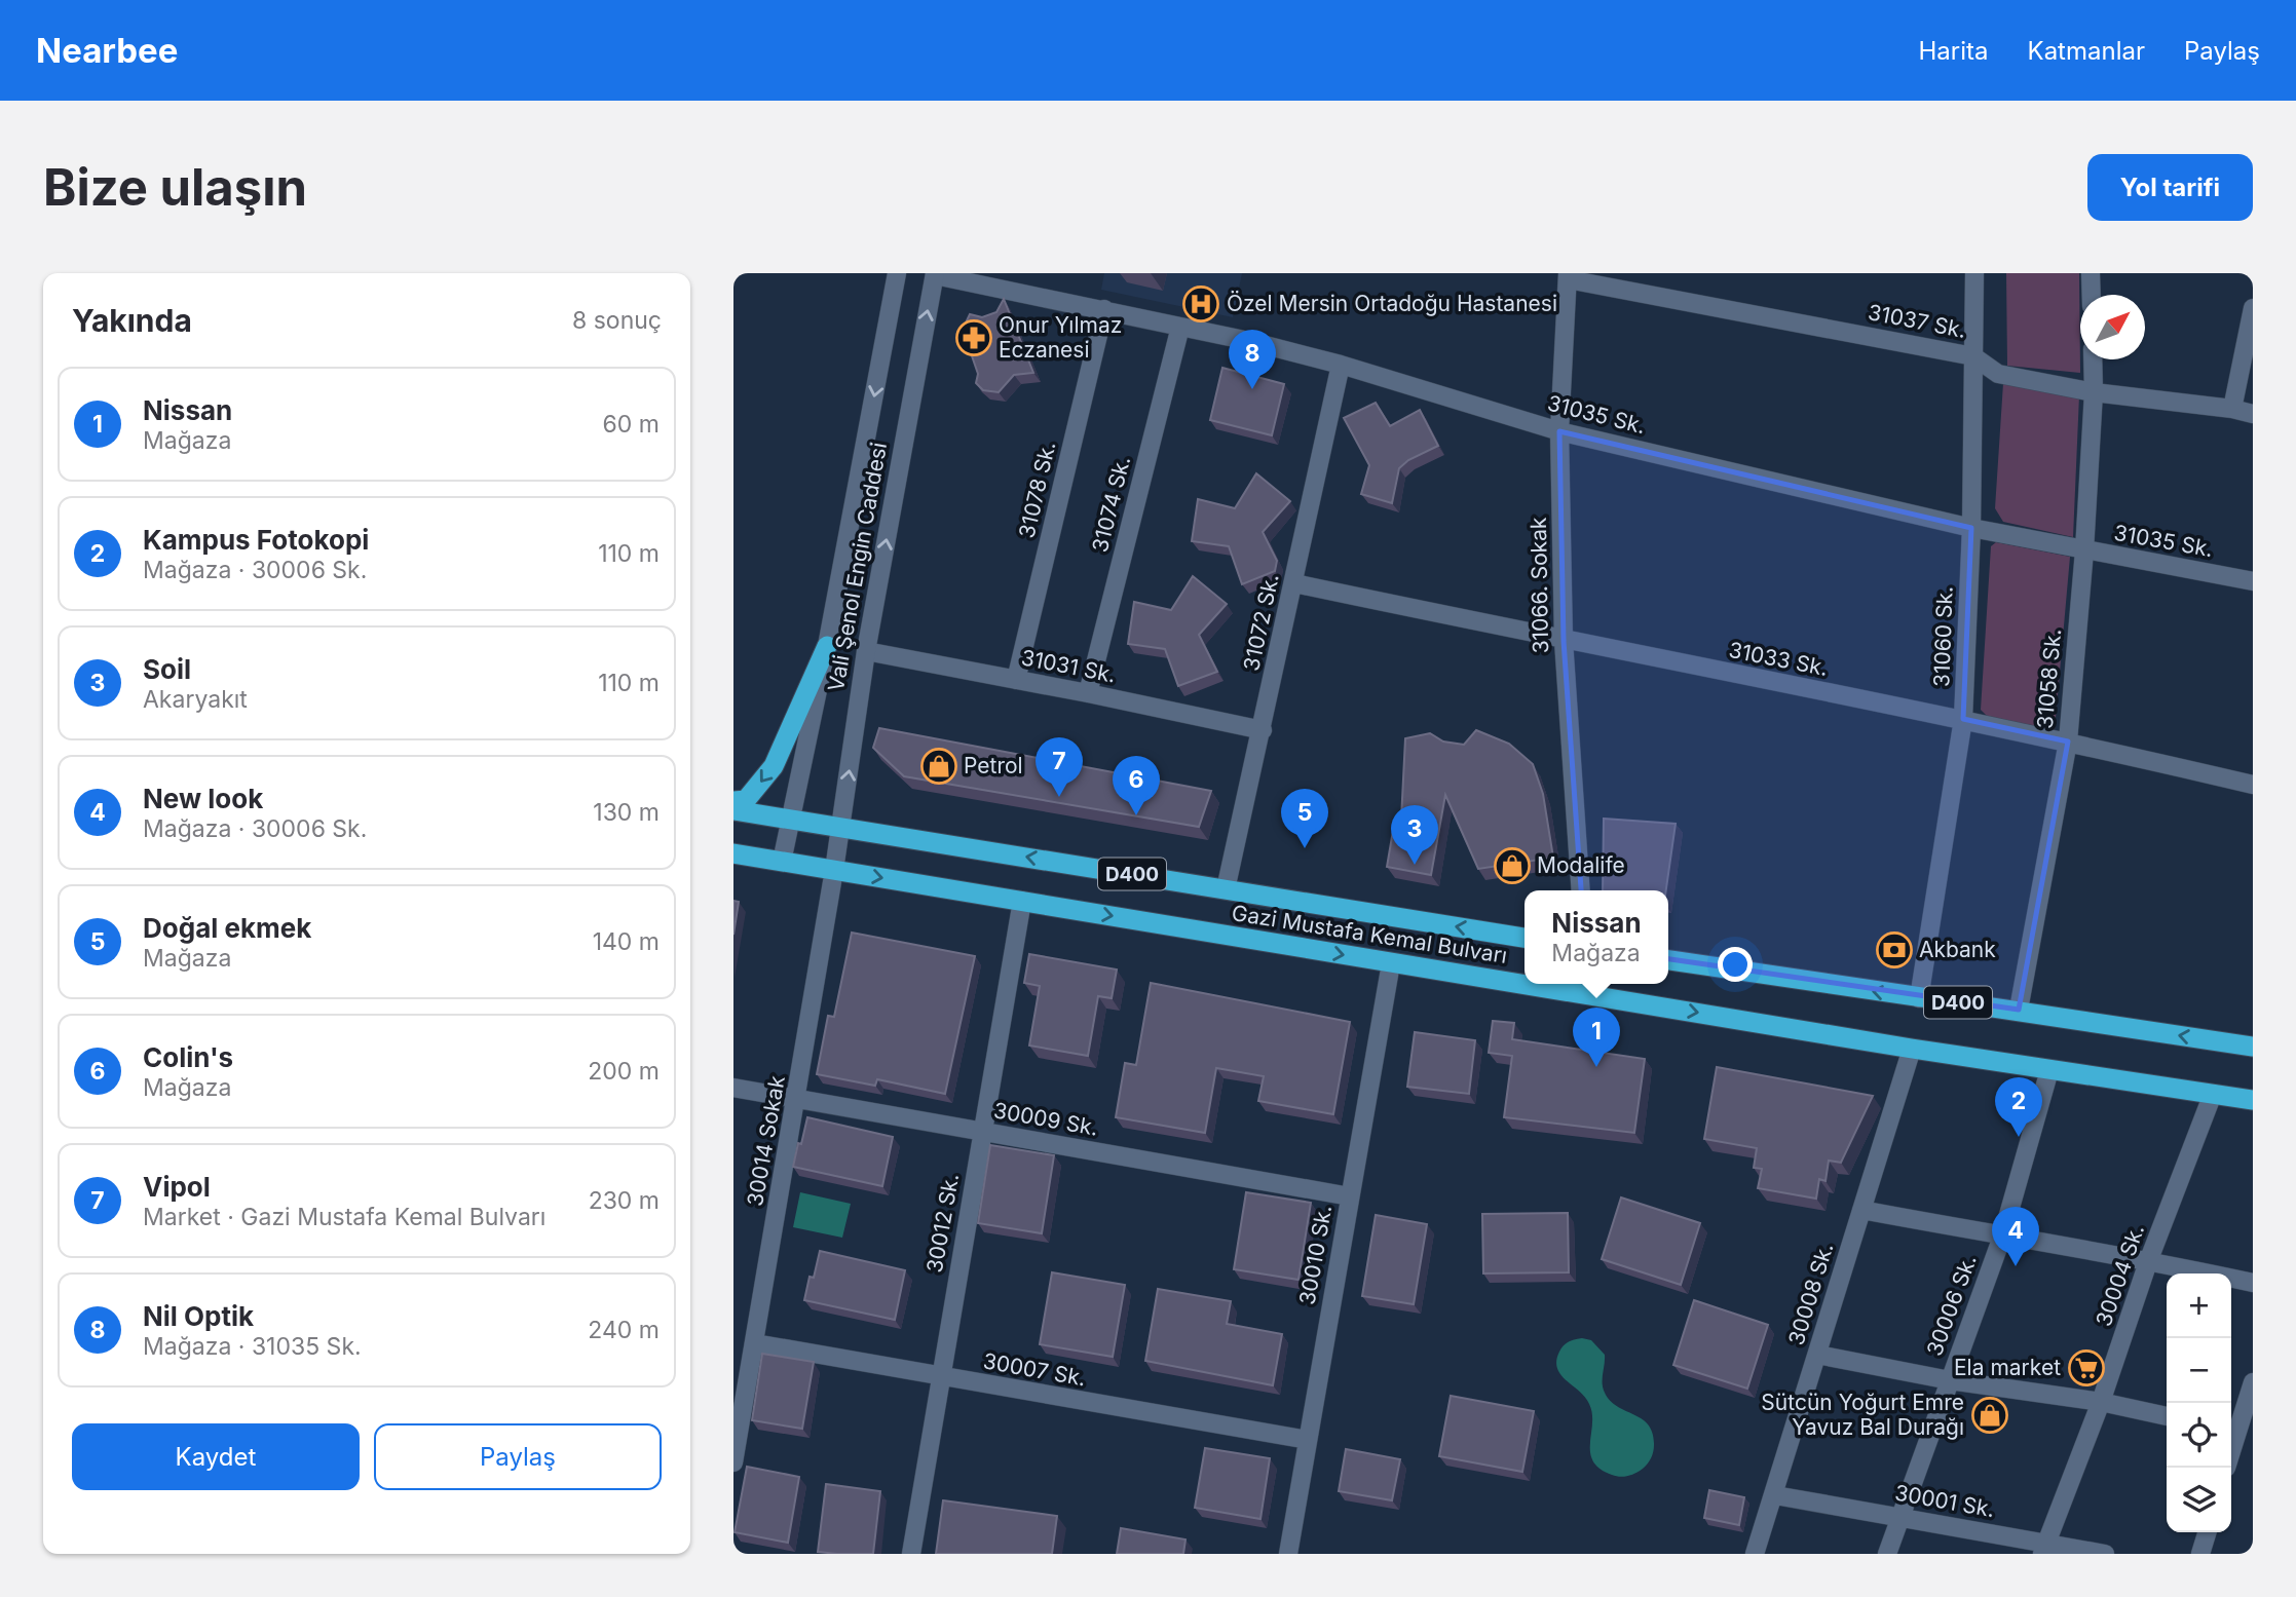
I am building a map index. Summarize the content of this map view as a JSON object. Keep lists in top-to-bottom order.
{
  "streets": {
    "highway": ["D400", "Gazi Mustafa Kemal Bulvarı"],
    "street": [
      "31037 Sk.",
      "31035 Sk.",
      "31078 Sk.",
      "31074 Sk.",
      "Vali Şenol Engin Caddesi",
      "31066. Sokak",
      "31072 Sk.",
      "31060 Sk.",
      "31033 Sk.",
      "31031 Sk.",
      "31058 Sk.",
      "30009 Sk.",
      "30014 Sokak",
      "30012 Sk.",
      "30010 Sk.",
      "30004 Sk.",
      "30008 Sk.",
      "30006 Sk.",
      "30007 Sk.",
      "30001 Sk."
    ]
  },
  "crossings": [
    ["31037 Sk.", "31066. Sokak"],
    ["31037 Sk.", "31060 Sk."],
    ["31037 Sk.", "31058 Sk."],
    ["31035 Sk.", "31078 Sk."],
    ["31035 Sk.", "31074 Sk."],
    ["31035 Sk.", "Vali Şenol Engin Caddesi"],
    ["31035 Sk.", "31066. Sokak"],
    ["31035 Sk.", "31072 Sk."],
    ["31035 Sk.", "31060 Sk."],
    ["31035 Sk.", "31058 Sk."],
    ["31078 Sk.", "31031 Sk."],
    ["31074 Sk.", "31031 Sk."],
    ["Vali Şenol Engin Caddesi", "31031 Sk."],
    ["Vali Şenol Engin Caddesi", "Gazi Mustafa Kemal Bulvarı"],
    ["Vali Şenol Engin Caddesi", "30014 Sokak"],
    ["31066. Sokak", "31033 Sk."],
    ["31072 Sk.", "31033 Sk."],
    ["31072 Sk.", "31031 Sk."],
    ["31072 Sk.", "Gazi Mustafa Kemal Bulvarı"],
    ["31060 Sk.", "31033 Sk."],
    ["31060 Sk.", "D400"],
    ["31033 Sk.", "31058 Sk."],
    ["31058 Sk.", "D400"],
    ["Gazi Mustafa Kemal Bulvarı", "30014 Sokak"],
    ["Gazi Mustafa Kemal Bulvarı", "30012 Sk."],
    ["Gazi Mustafa Kemal Bulvarı", "30010 Sk."],
    ["Gazi Mustafa Kemal Bulvarı", "30004 Sk."],
    ["Gazi Mustafa Kemal Bulvarı", "30008 Sk."],
    ["Gazi Mustafa Kemal Bulvarı", "30006 Sk."],
    ["30009 Sk.", "30014 Sokak"],
    ["30009 Sk.", "30012 Sk."],
    ["30009 Sk.", "30010 Sk."],
    ["30014 Sokak", "30007 Sk."],
    ["30012 Sk.", "30007 Sk."],
    ["30010 Sk.", "30007 Sk."],
    ["30004 Sk.", "30001 Sk."],
    ["30008 Sk.", "30001 Sk."],
    ["30006 Sk.", "30001 Sk."]
  ],
  "places": {
    "hospital": ["Özel Mersin Ortadoğu Hastanesi"],
    "pharmacy": ["Onur Yılmaz Eczanesi"],
    "shop": ["Petrol", "Modalife", "Sütcün Yoğurt Emre Yavuz Bal Durağı"],
    "bank": ["Akbank"],
    "supermarket": ["Ela market"]
  },
  "north": "top right",
  "page": {
    "header": "Nearbee",
    "nav": ["Harita", "Katmanlar", "Paylaş"],
    "buttons": [
      "Yol tarifi",
      ["Kaydet", "Paylaş"]
    ],
    "title": "Bize ulaşın",
    "heading": ["Yakında", "8 sonuç"],
    "pins": [
      "8",
      "7",
      "6",
      "5",
      "3",
      "1",
      "2",
      "4"
    ],
    "list": [
      {
        "mark": "1",
        "name": "Nissan",
        "note": "Mağaza",
        "value": "60 m"
      },
      {
        "mark": "2",
        "name": "Kampus Fotokopi",
        "note": "Mağaza · 30006 Sk.",
        "value": "110 m"
      },
      {
        "mark": "3",
        "name": "Soil",
        "note": "Akaryakıt",
        "value": "110 m"
      },
      {
        "mark": "4",
        "name": "New look",
        "note": "Mağaza · 30006 Sk.",
        "value": "130 m"
      },
      {
        "mark": "5",
        "name": "Doğal ekmek",
        "note": "Mağaza",
        "value": "140 m"
      },
      {
        "mark": "6",
        "name": "Colin's",
        "note": "Mağaza",
        "value": "200 m"
      },
      {
        "mark": "7",
        "name": "Vipol",
        "note": "Market · Gazi Mustafa Kemal Bulvarı",
        "value": "230 m"
      },
      {
        "mark": "8",
        "name": "Nil Optik",
        "note": "Mağaza · 31035 Sk.",
        "value": "240 m"
      }
    ],
    "popup": ["Nissan", "Mağaza"],
    "map_buttons": ["+", "−"]
  }
}
